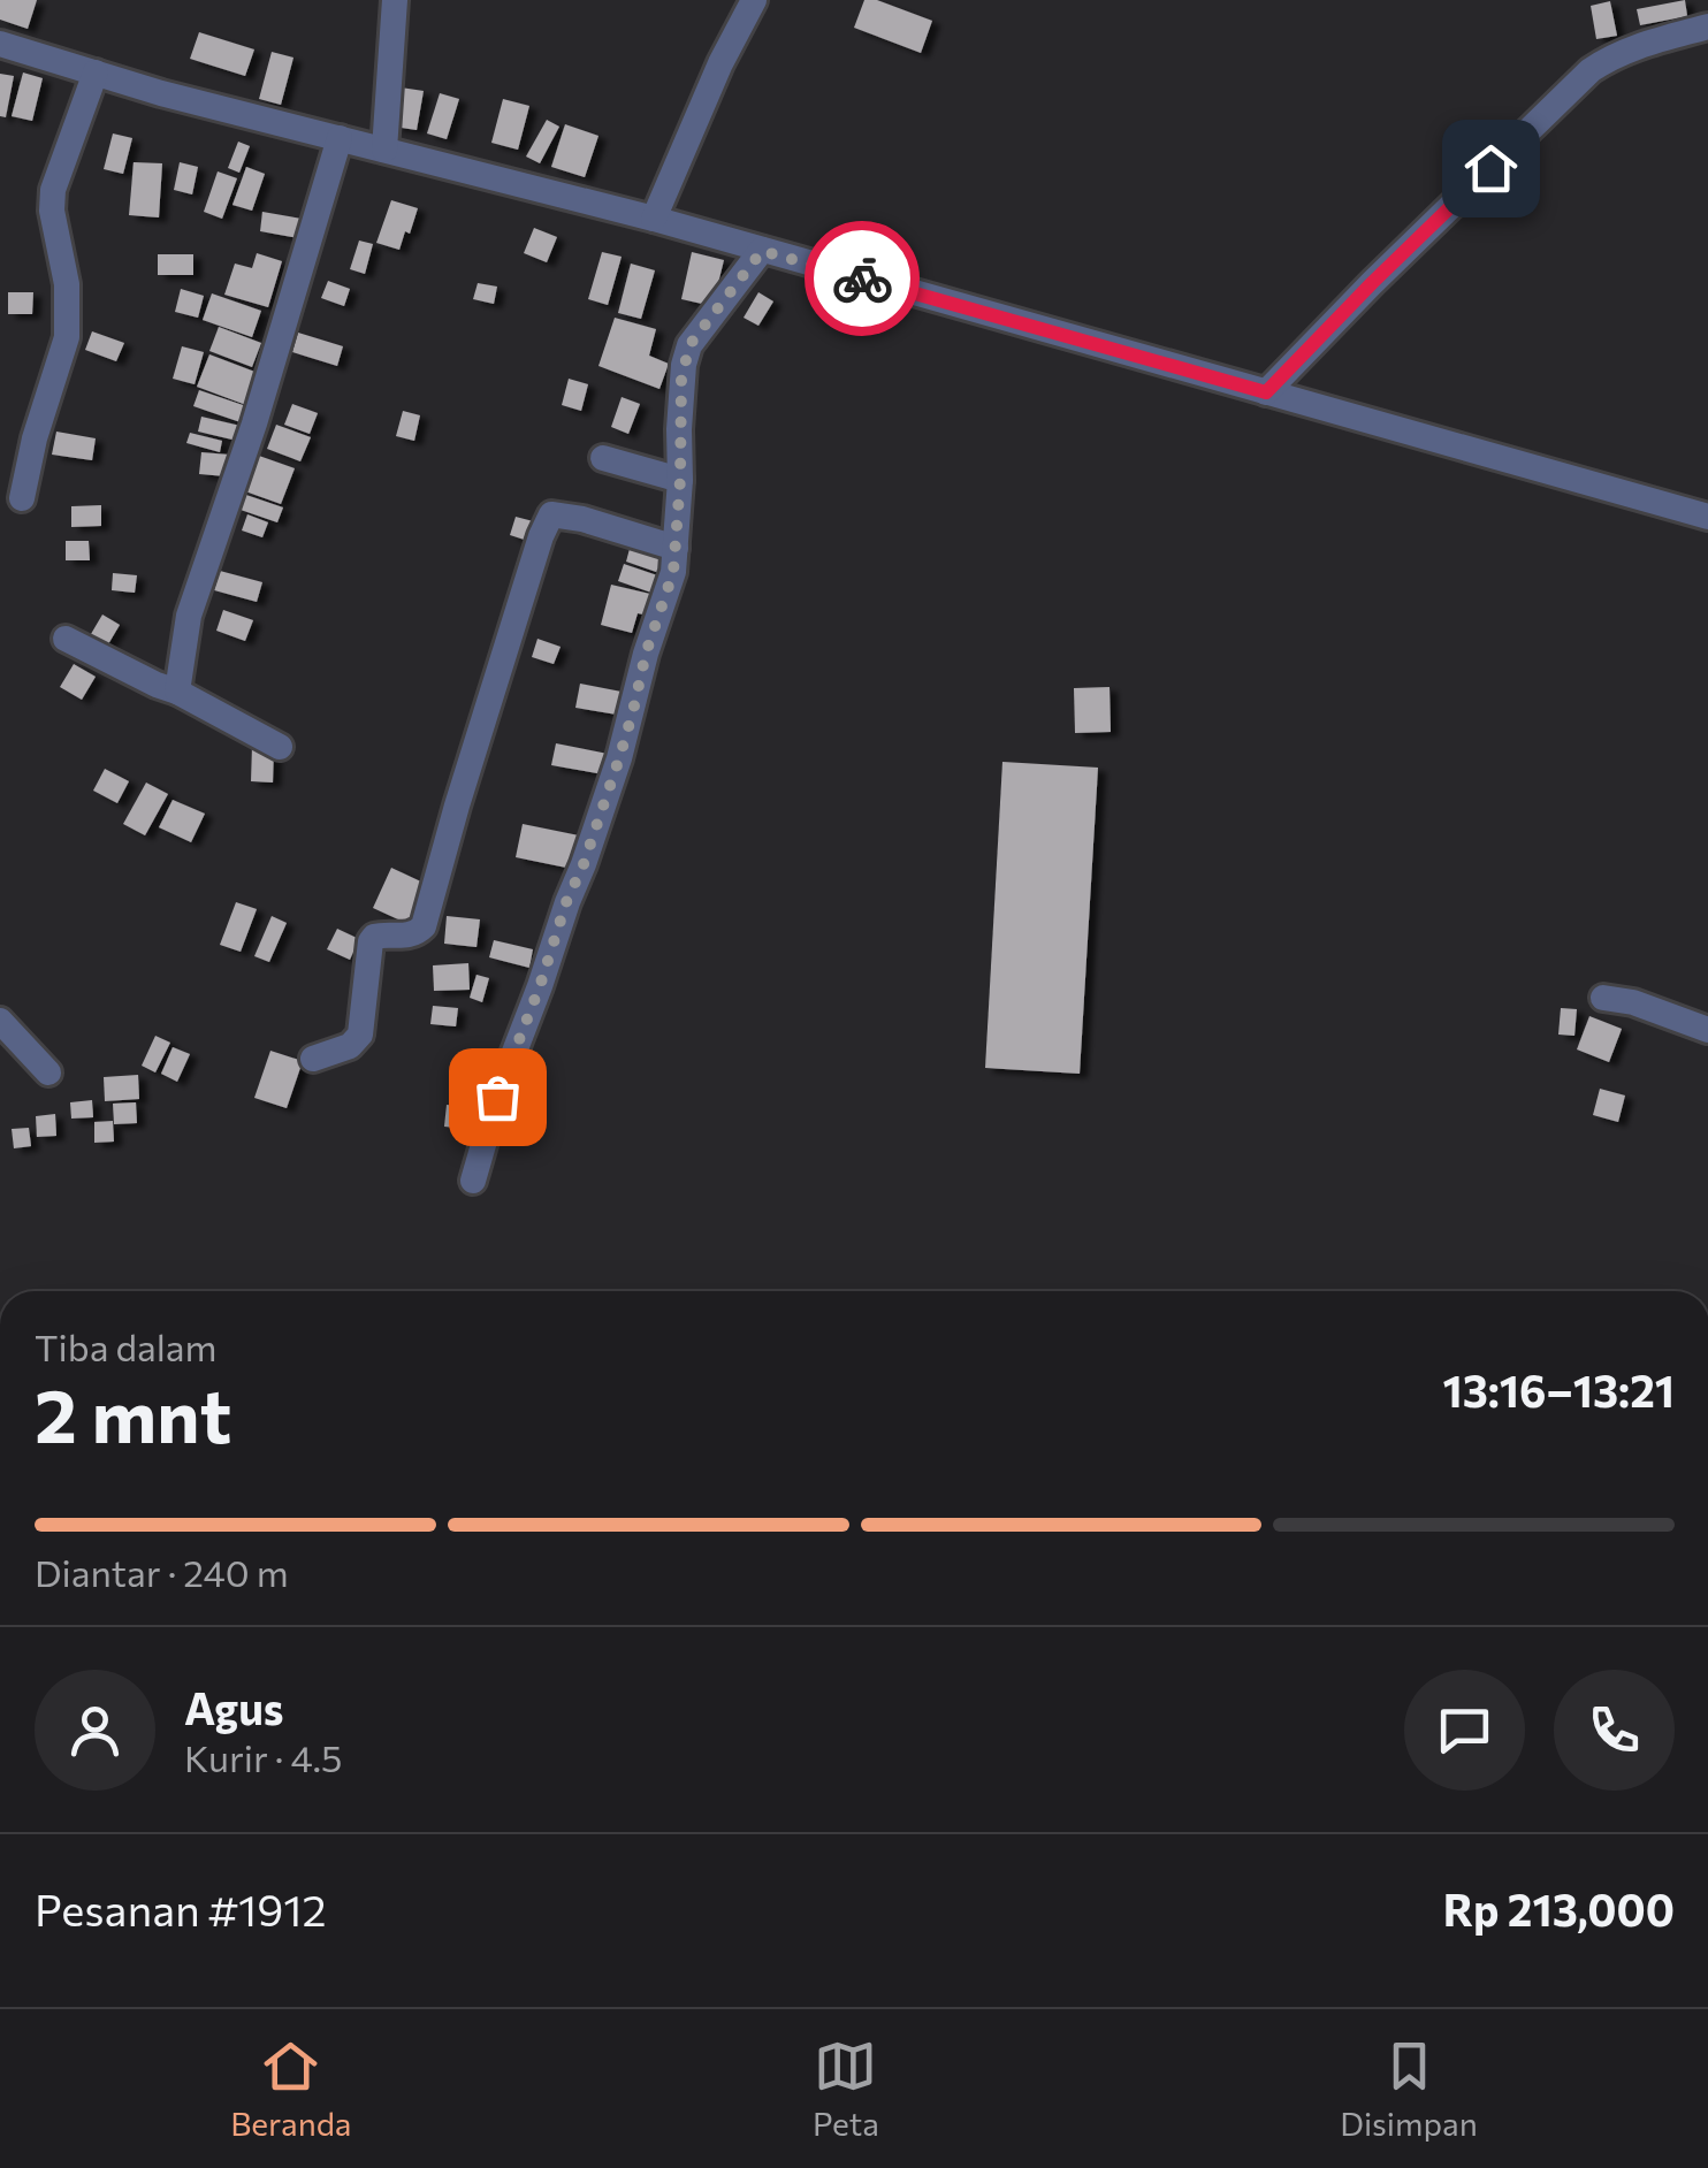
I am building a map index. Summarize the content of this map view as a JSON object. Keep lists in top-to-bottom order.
{
  "page": {
    "heading": ["2 mnt", "Tiba dalam", "13:16–13:21"],
    "panel": [
      "Agus",
      "Kurir · 4.5",
      "Pesanan #1912",
      "Rp 213,000"
    ],
    "bar": "Diantar · 240 m",
    "tabs": ["Beranda", "Peta", "Disimpan"]
  }
}
